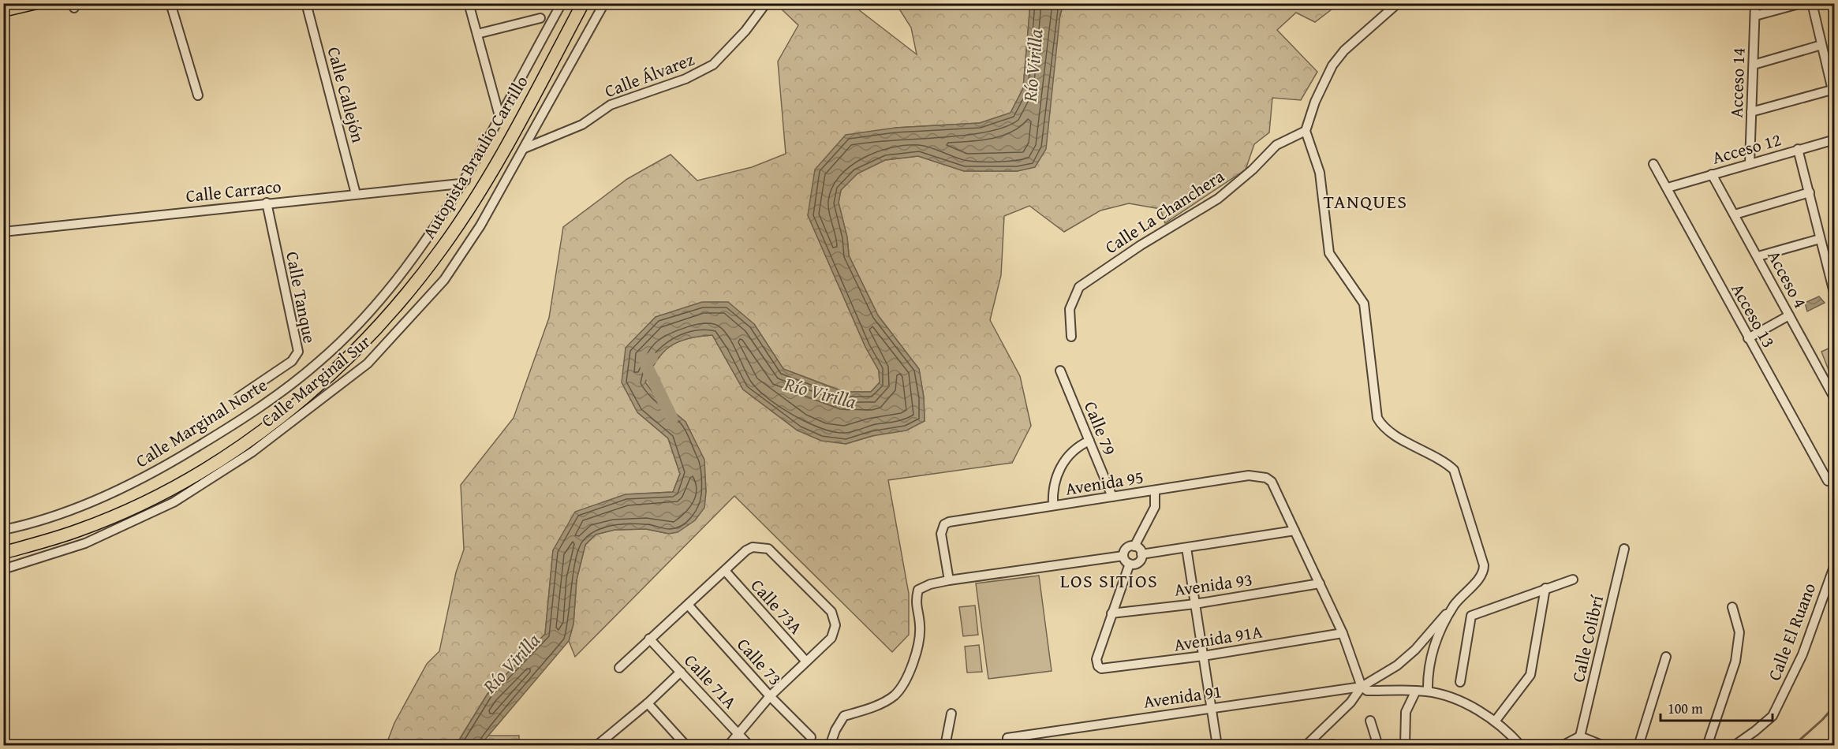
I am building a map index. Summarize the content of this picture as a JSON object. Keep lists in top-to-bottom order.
{
  "streets": {
    "highway": ["Autopista Braulio Carrillo"],
    "street": [
      "Calle Álvarez",
      "Acceso 14",
      "Calle Callejón",
      "Acceso 12",
      "Calle Carraco",
      "Calle La Chanchera",
      "Acceso 4",
      "Calle Tanque",
      "Acceso 13",
      "Calle Marginal Sur",
      "Calle Marginal Norte",
      "Calle 79",
      "Avenida 95",
      "Avenida 93",
      "Calle 73A",
      "Calle El Ruano",
      "Avenida 91A",
      "Calle Colibrí",
      "Calle 73",
      "Calle 71A",
      "Avenida 91"
    ]
  },
  "crossings": [
    ["Calle Álvarez", "Calle Marginal Sur"],
    ["Acceso 14", "Acceso 12"],
    ["Calle Callejón", "Calle Carraco"],
    ["Acceso 12", "Acceso 4"],
    ["Acceso 12", "Acceso 13"],
    ["Autopista Braulio Carrillo", "Calle Marginal Sur"],
    ["Calle Carraco", "Calle Tanque"],
    ["Calle Carraco", "Calle Marginal Norte"],
    ["Calle 79", "Avenida 95"],
    ["Avenida 95", "Avenida 93"],
    ["Avenida 95", "Avenida 91A"],
    ["Avenida 95", "Avenida 91"],
    ["Avenida 93", "Avenida 91A"]
  ],
  "districts": ["TANQUES", "LOS SITIOS"],
  "water": ["Río Virilla"],
  "scale_bar": "100 m"
}
